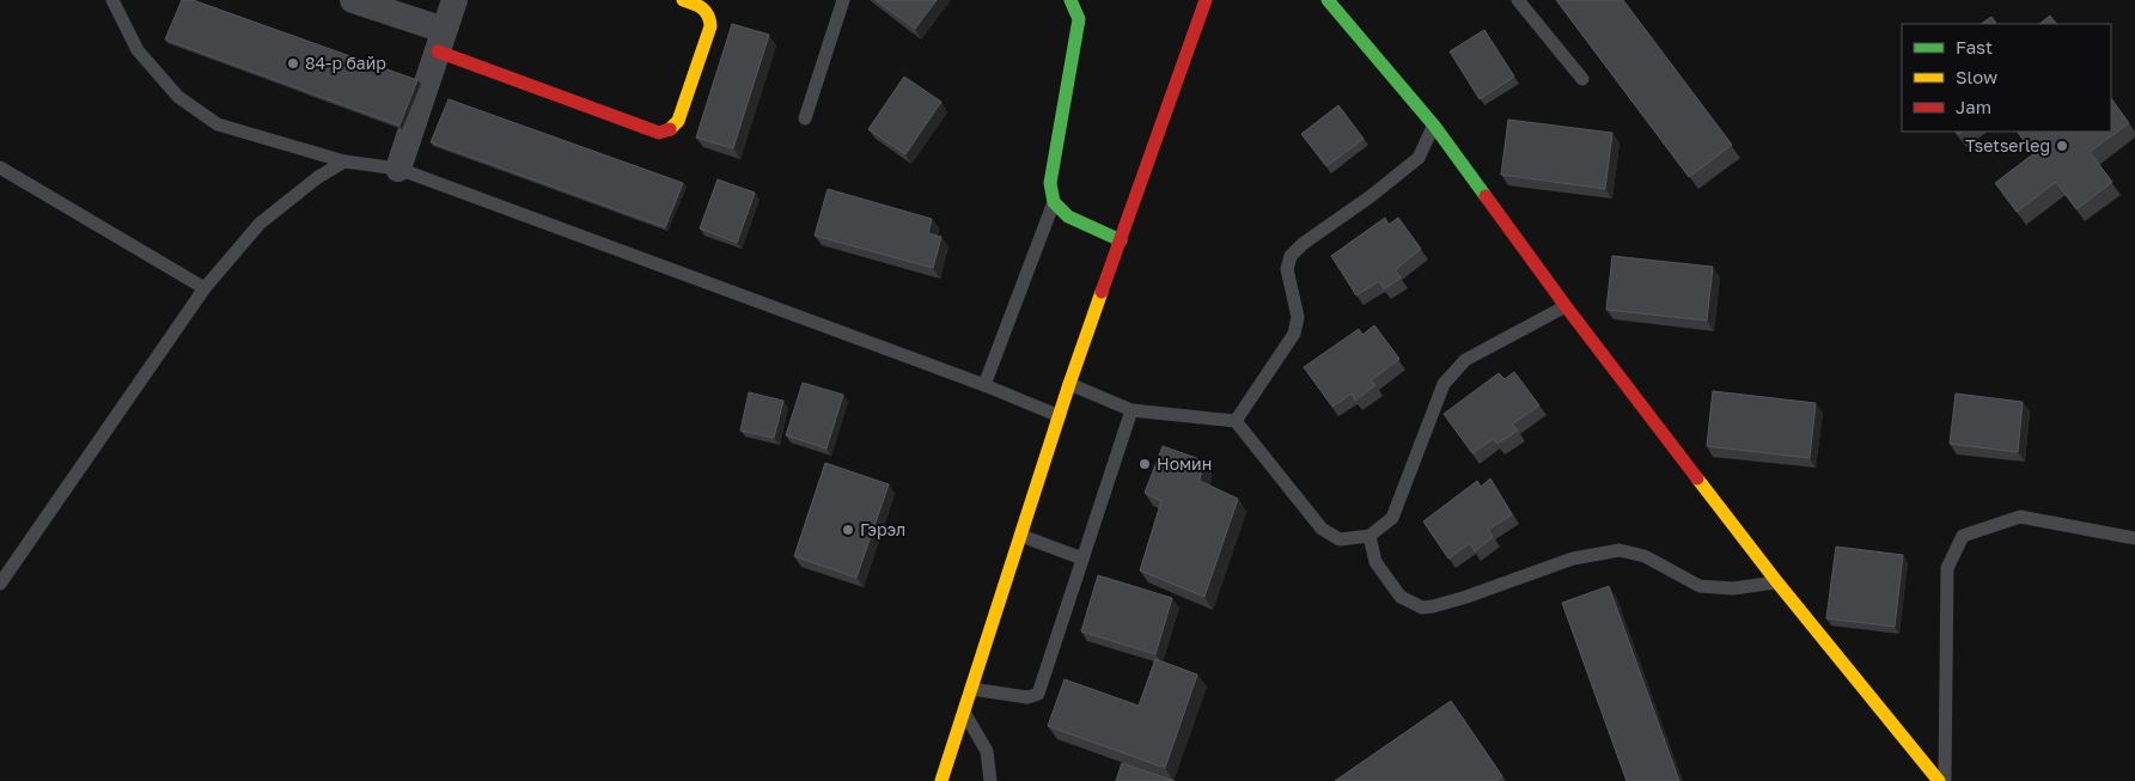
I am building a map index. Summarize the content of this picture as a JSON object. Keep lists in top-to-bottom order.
{
  "places": [
    "84-р байр",
    "Tsetserleg",
    "Номин",
    "Гэрэл"
  ],
  "legend": ["Fast", "Slow", "Jam"]
}
